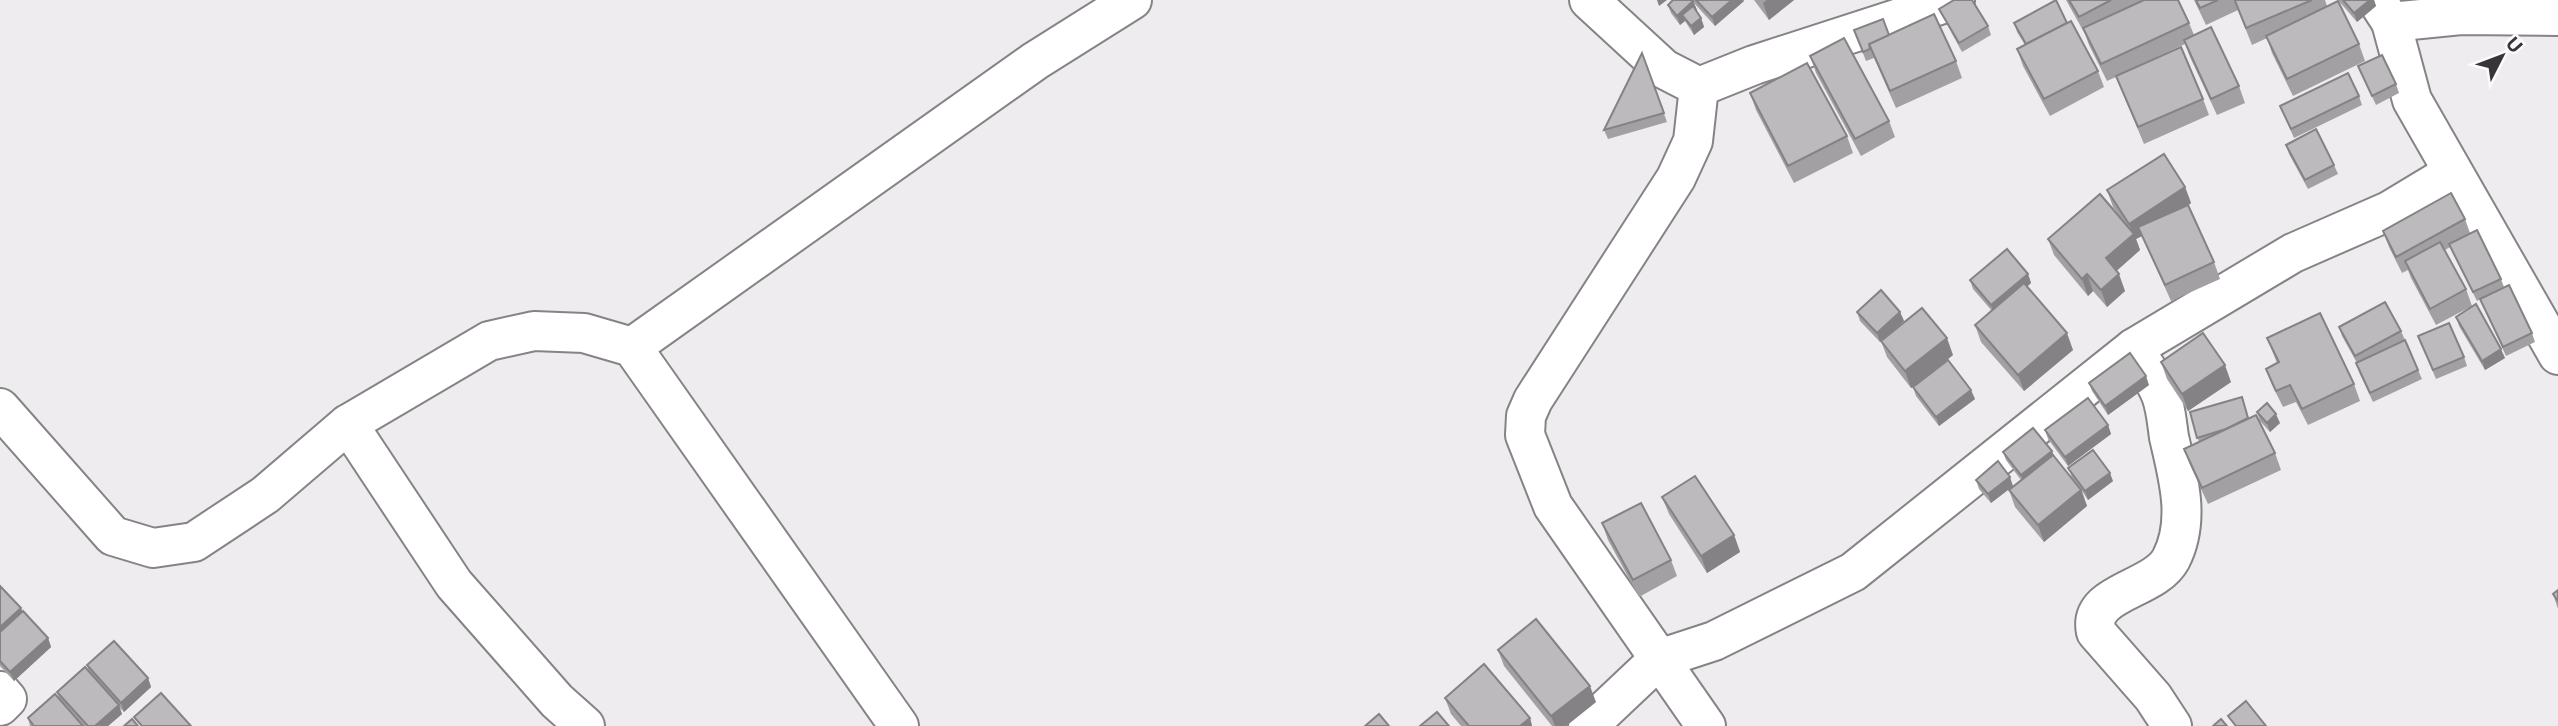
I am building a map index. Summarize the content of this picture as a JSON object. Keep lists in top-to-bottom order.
{
  "north": "top right"
}
